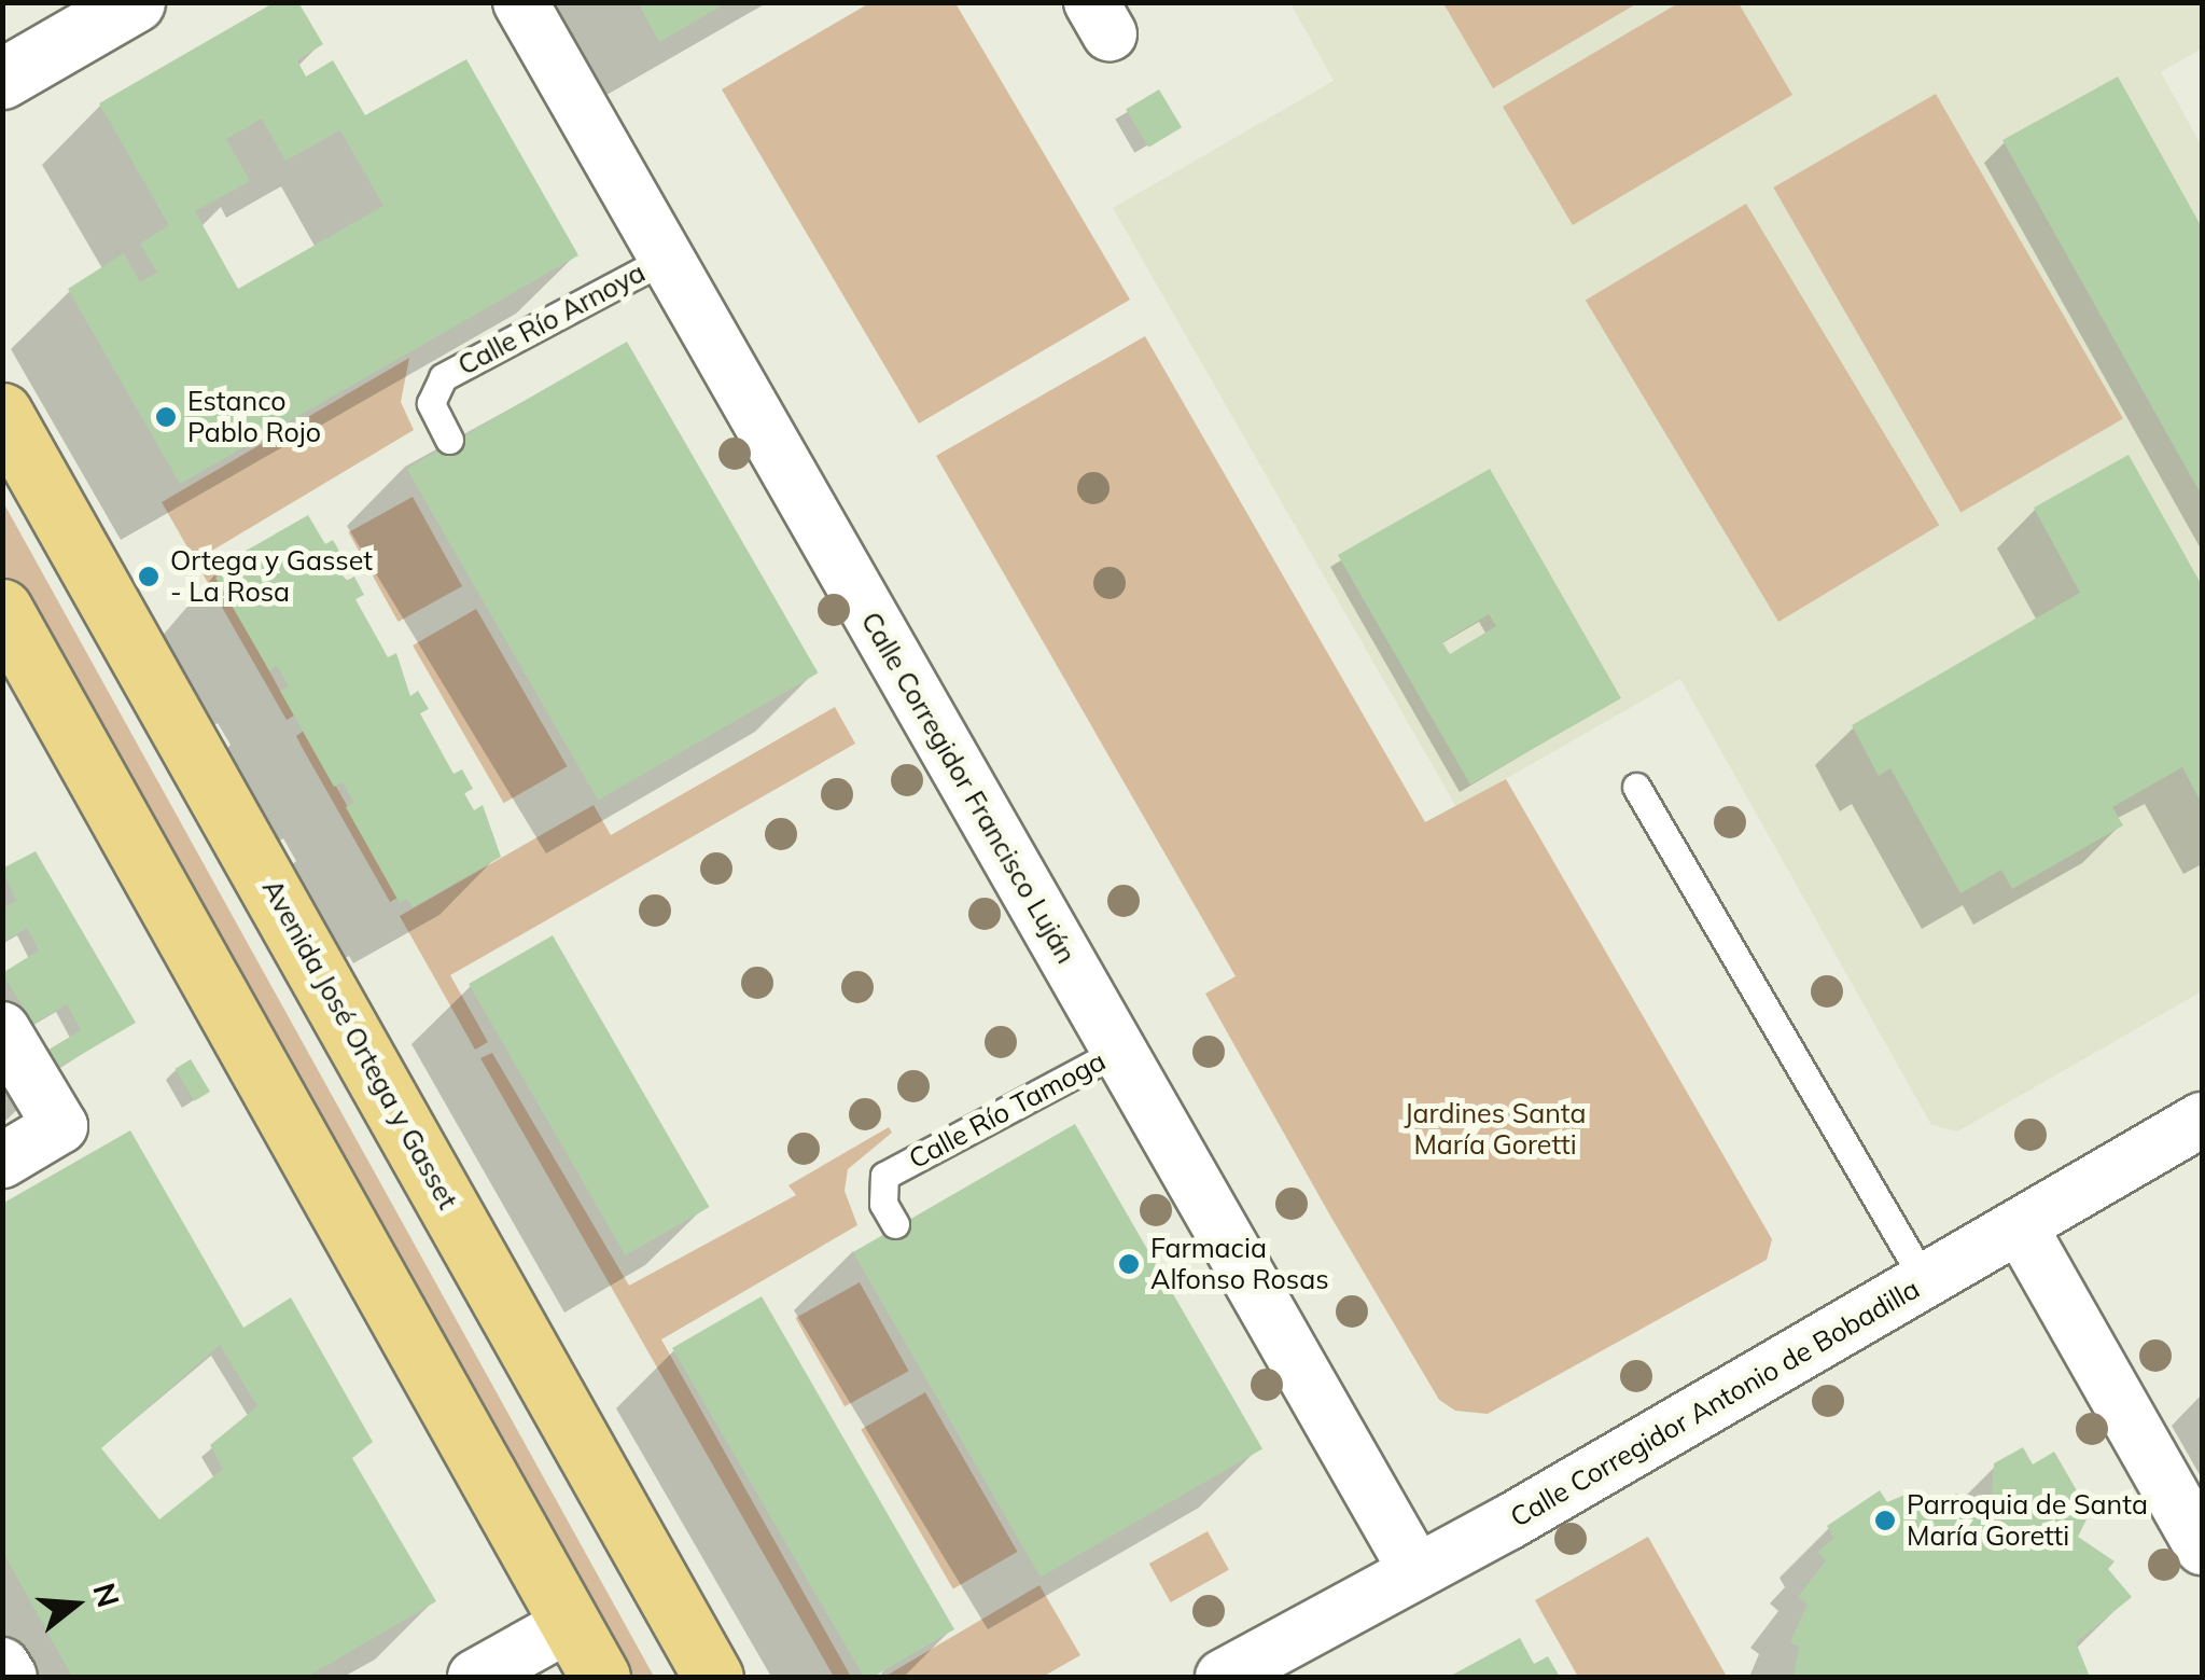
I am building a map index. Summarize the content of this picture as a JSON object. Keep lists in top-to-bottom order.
{
  "streets": {
    "main road": ["Avenida José Ortega y Gasset"],
    "street": ["Calle Corregidor Francisco Luján", "Calle Corregidor Antonio de Bobadilla"],
    "lane": ["Calle Río Arnoya", "Calle Río Tamoga"]
  },
  "crossings": [
    ["Calle Río Arnoya", "Calle Corregidor Francisco Luján"],
    ["Calle Corregidor Francisco Luján", "Calle Río Tamoga"],
    ["Calle Corregidor Francisco Luján", "Calle Corregidor Antonio de Bobadilla"]
  ],
  "parks": ["Jardines Santa María Goretti"],
  "places": [
    "Estanco Pablo Rojo",
    "Ortega y Gasset - La Rosa",
    "Farmacia Alfonso Rosas",
    "Parroquia de Santa María Goretti"
  ],
  "north": "right"
}
